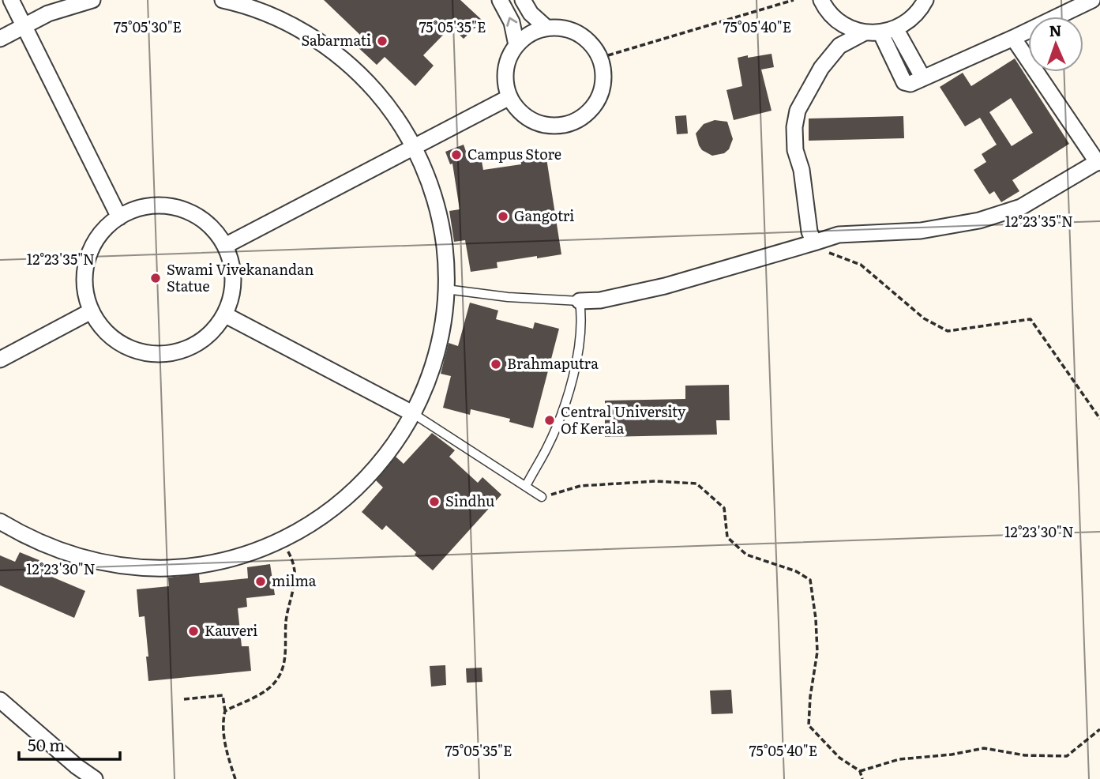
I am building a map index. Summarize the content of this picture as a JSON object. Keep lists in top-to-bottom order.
{
  "places": [
    "Sabarmati",
    "Campus Store",
    "Gangotri",
    "Swami Vivekanandan Statue",
    "Brahmaputra",
    "Central University Of Kerala",
    "Sindhu",
    "milma",
    "Kauveri"
  ],
  "scale_bar": "50 m",
  "north": "top",
  "coordinates": [
    "75°05'30\"E",
    "75°05'35\"E",
    "75°05'40\"E",
    "12°23'35\"N",
    "12°23'30\"N"
  ]
}
